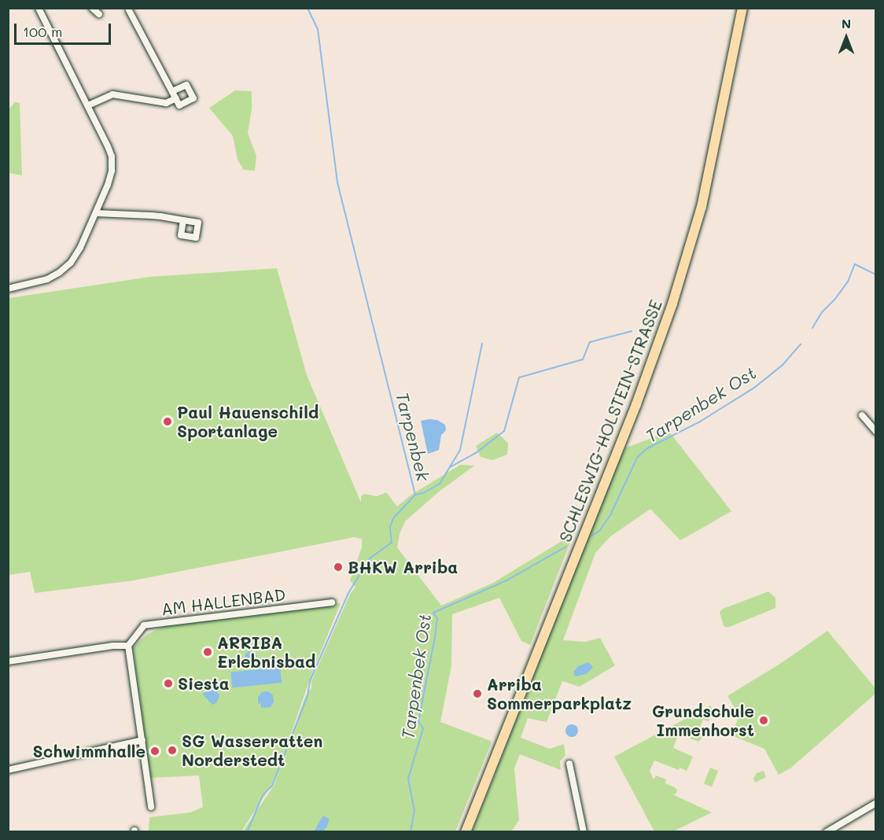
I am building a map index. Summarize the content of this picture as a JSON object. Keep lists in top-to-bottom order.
{
  "streets": {
    "main road": ["SCHLESWIG-HOLSTEIN-STRASSE"],
    "street": ["AM HALLENBAD"]
  },
  "water": ["Tarpenbek Ost", "Tarpenbek"],
  "places": [
    "Paul Hauenschild Sportanlage",
    "BHKW Arriba",
    "ARRIBA Erlebnisbad",
    "Siesta",
    "Arriba Sommerparkplatz",
    "Grundschule Immenhorst",
    "SG Wasserratten Norderstedt",
    "Schwimmhalle"
  ],
  "scale_bar": "100 m",
  "north": "top"
}
